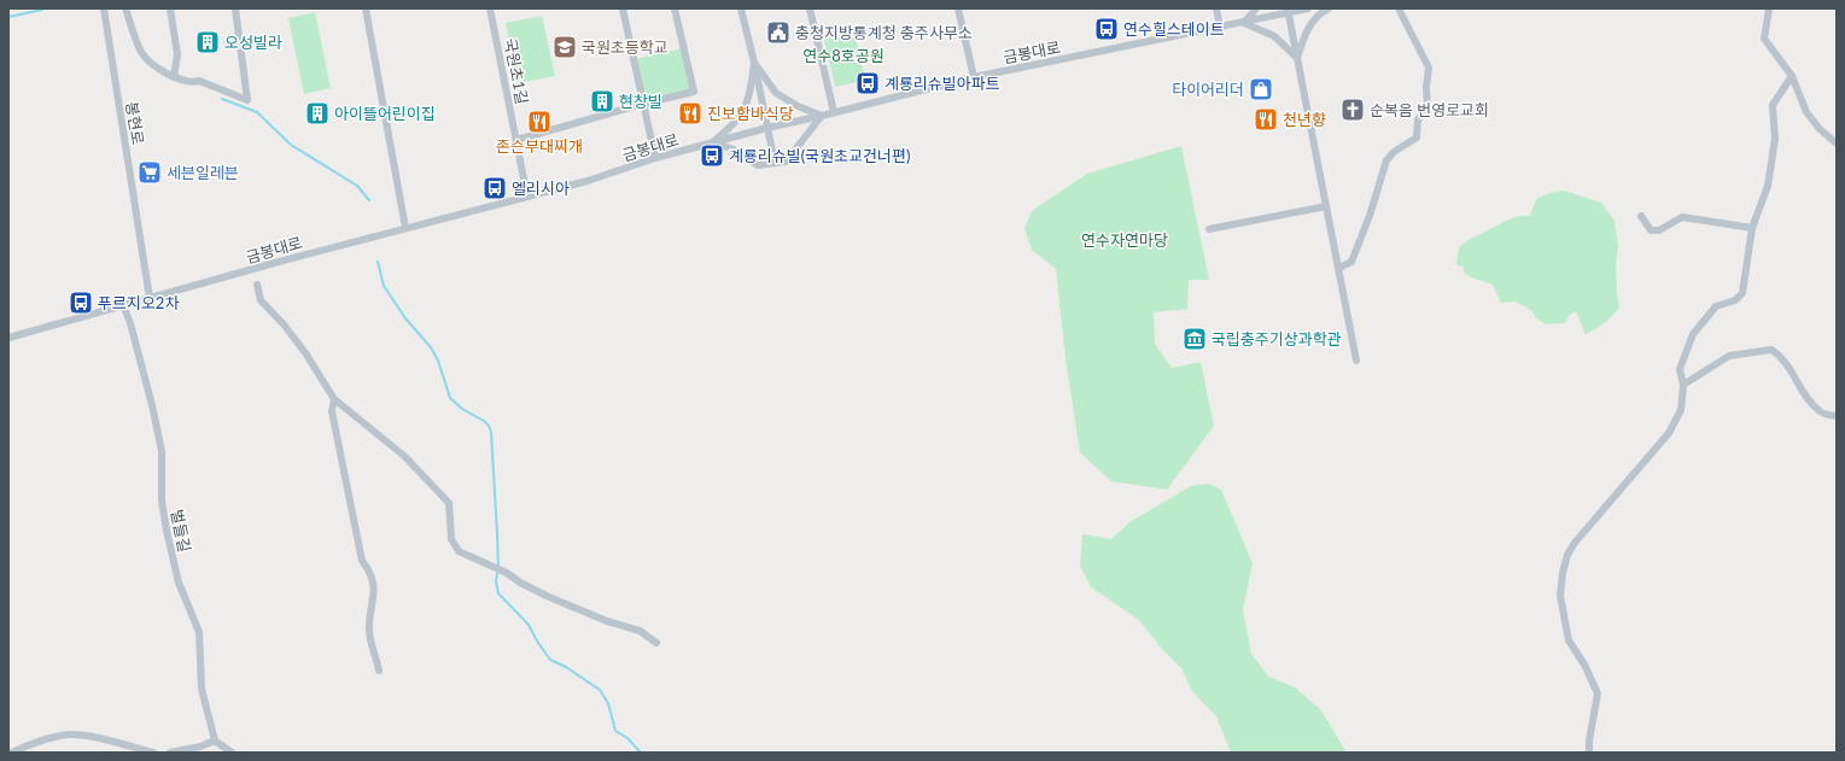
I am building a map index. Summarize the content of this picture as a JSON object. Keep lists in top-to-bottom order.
{
  "streets": {
    "street": [
      "금봉대로",
      "국원초1길",
      "봉현로",
      "벌들길"
    ]
  },
  "crossings": [
    ["금봉대로", "국원초1길"],
    ["금봉대로", "봉현로"],
    ["금봉대로", "벌들길"]
  ],
  "parks": ["연수8호공원", "연수자연마당"],
  "places": {
    "bus stop": [
      "연수힐스테이트",
      "계룡리슈빌아파트",
      "계룡리슈빌(국원초교건너편)",
      "엘리시아",
      "푸르지오2차"
    ],
    "public building": ["충청지방통계청 충주사무소"],
    "building": ["오성빌라", "현창빌", "아이뜰어린이집"],
    "school or university": ["국원초등학교"],
    "shop": ["타이어리더"],
    "church": ["순복음 번영로교회"],
    "restaurant": ["진보함바식당", "천년향", "존슨부대찌개"],
    "supermarket": ["세븐일레븐"],
    "museum": ["국립충주기상과학관"]
  }
}
